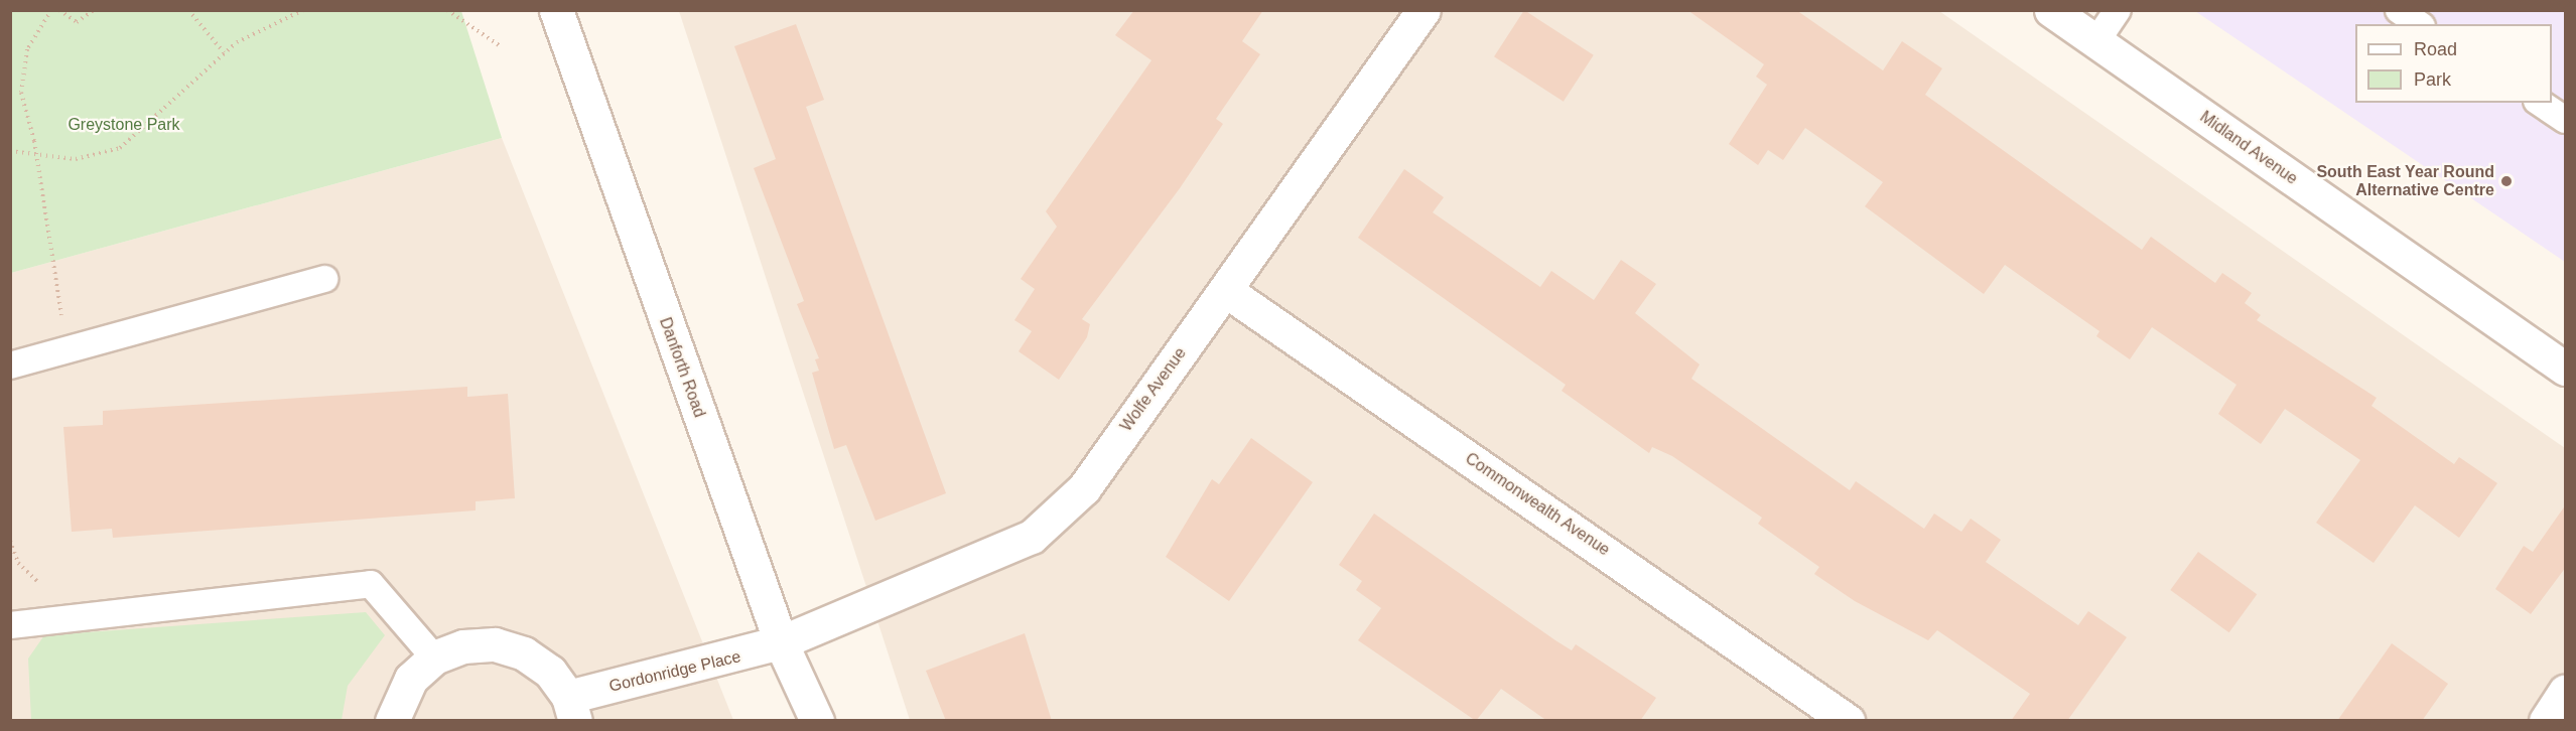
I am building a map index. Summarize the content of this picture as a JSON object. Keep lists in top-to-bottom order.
{
  "streets": {
    "street": [
      "Midland Avenue",
      "Danforth Road",
      "Wolfe Avenue",
      "Commonwealth Avenue",
      "Gordonridge Place"
    ]
  },
  "crossings": [
    ["Danforth Road", "Wolfe Avenue"],
    ["Danforth Road", "Gordonridge Place"],
    ["Wolfe Avenue", "Commonwealth Avenue"],
    ["Wolfe Avenue", "Gordonridge Place"]
  ],
  "parks": ["Greystone Park"],
  "places": ["South East Year Round Alternative Centre"],
  "legend": ["Road", "Park"]
}
